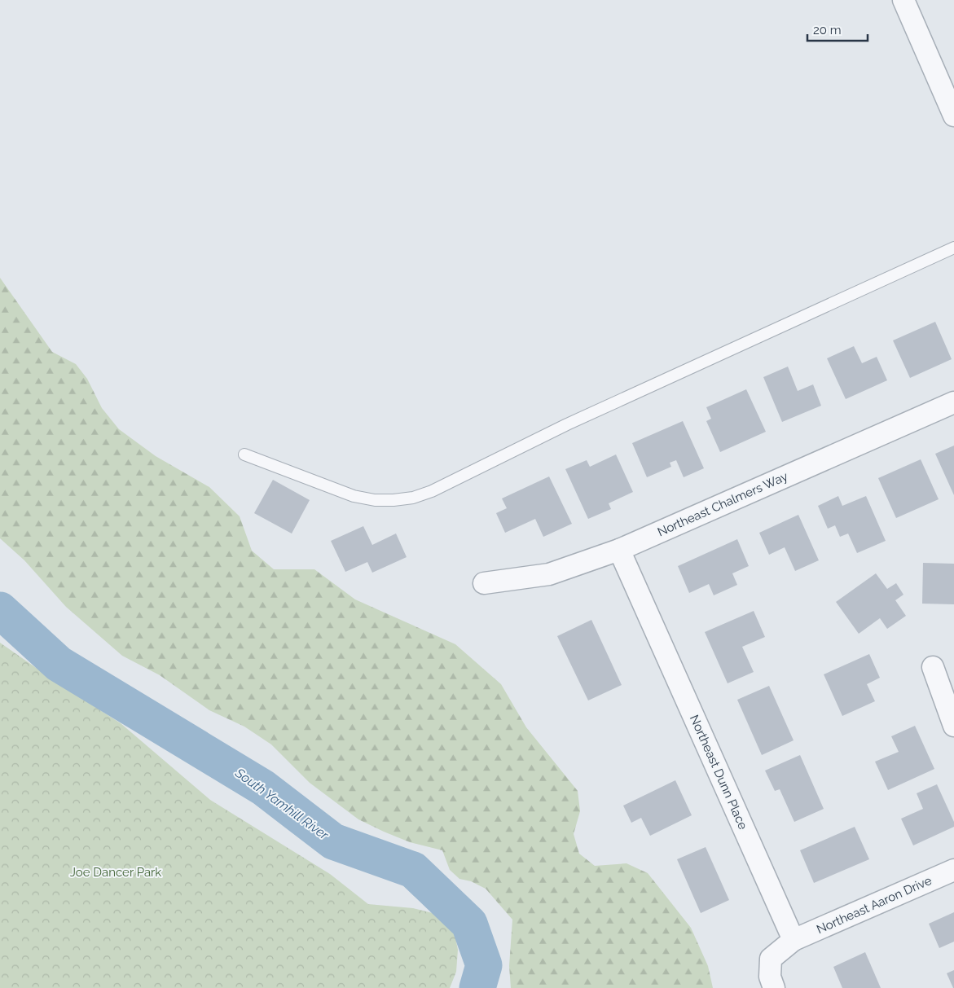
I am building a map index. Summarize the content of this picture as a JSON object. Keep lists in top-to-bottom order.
{
  "streets": {
    "street": ["Northeast Chalmers Way", "Northeast Dunn Place", "Northeast Aaron Drive"]
  },
  "crossings": [
    ["Northeast Chalmers Way", "Northeast Dunn Place"],
    ["Northeast Dunn Place", "Northeast Aaron Drive"]
  ],
  "water": ["South Yamhill River"],
  "parks": ["Joe Dancer Park"],
  "scale_bar": "20 m"
}
